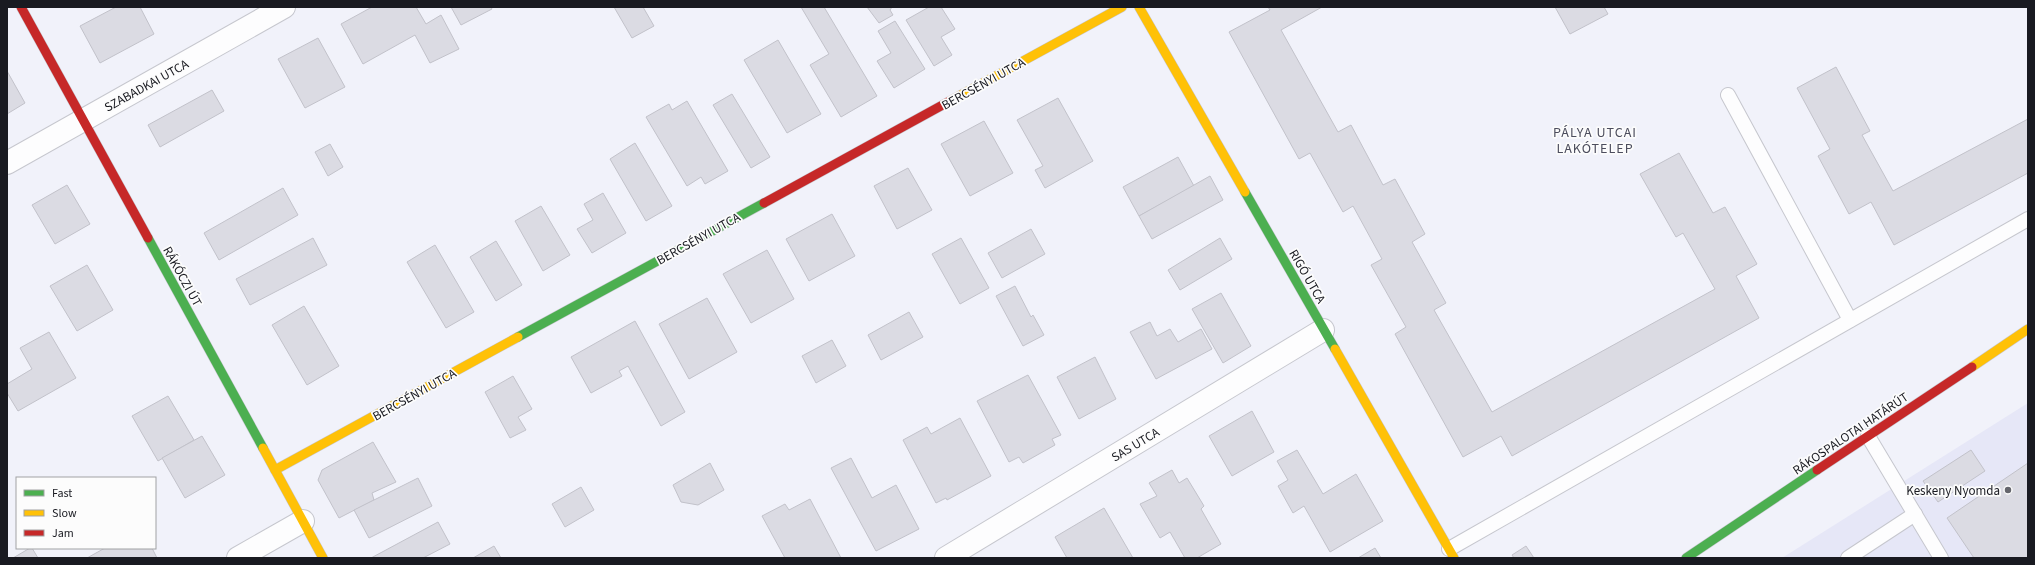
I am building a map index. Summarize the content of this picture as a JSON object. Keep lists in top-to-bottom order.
{
  "streets": {
    "street": [
      "BERCSÉNYI UTCA",
      "SZABADKAI UTCA",
      "RÁKÓCZI ÚT",
      "RIGÓ UTCA",
      "RÁKOSPALOTAI HATÁRÚT",
      "SAS UTCA"
    ]
  },
  "crossings": [
    ["BERCSÉNYI UTCA", "RÁKÓCZI ÚT"],
    ["SZABADKAI UTCA", "RÁKÓCZI ÚT"],
    ["RIGÓ UTCA", "SAS UTCA"]
  ],
  "districts": ["PÁLYA UTCAI LAKÓTELEP"],
  "places": ["Keskeny Nyomda"],
  "legend": ["Fast", "Slow", "Jam"]
}
